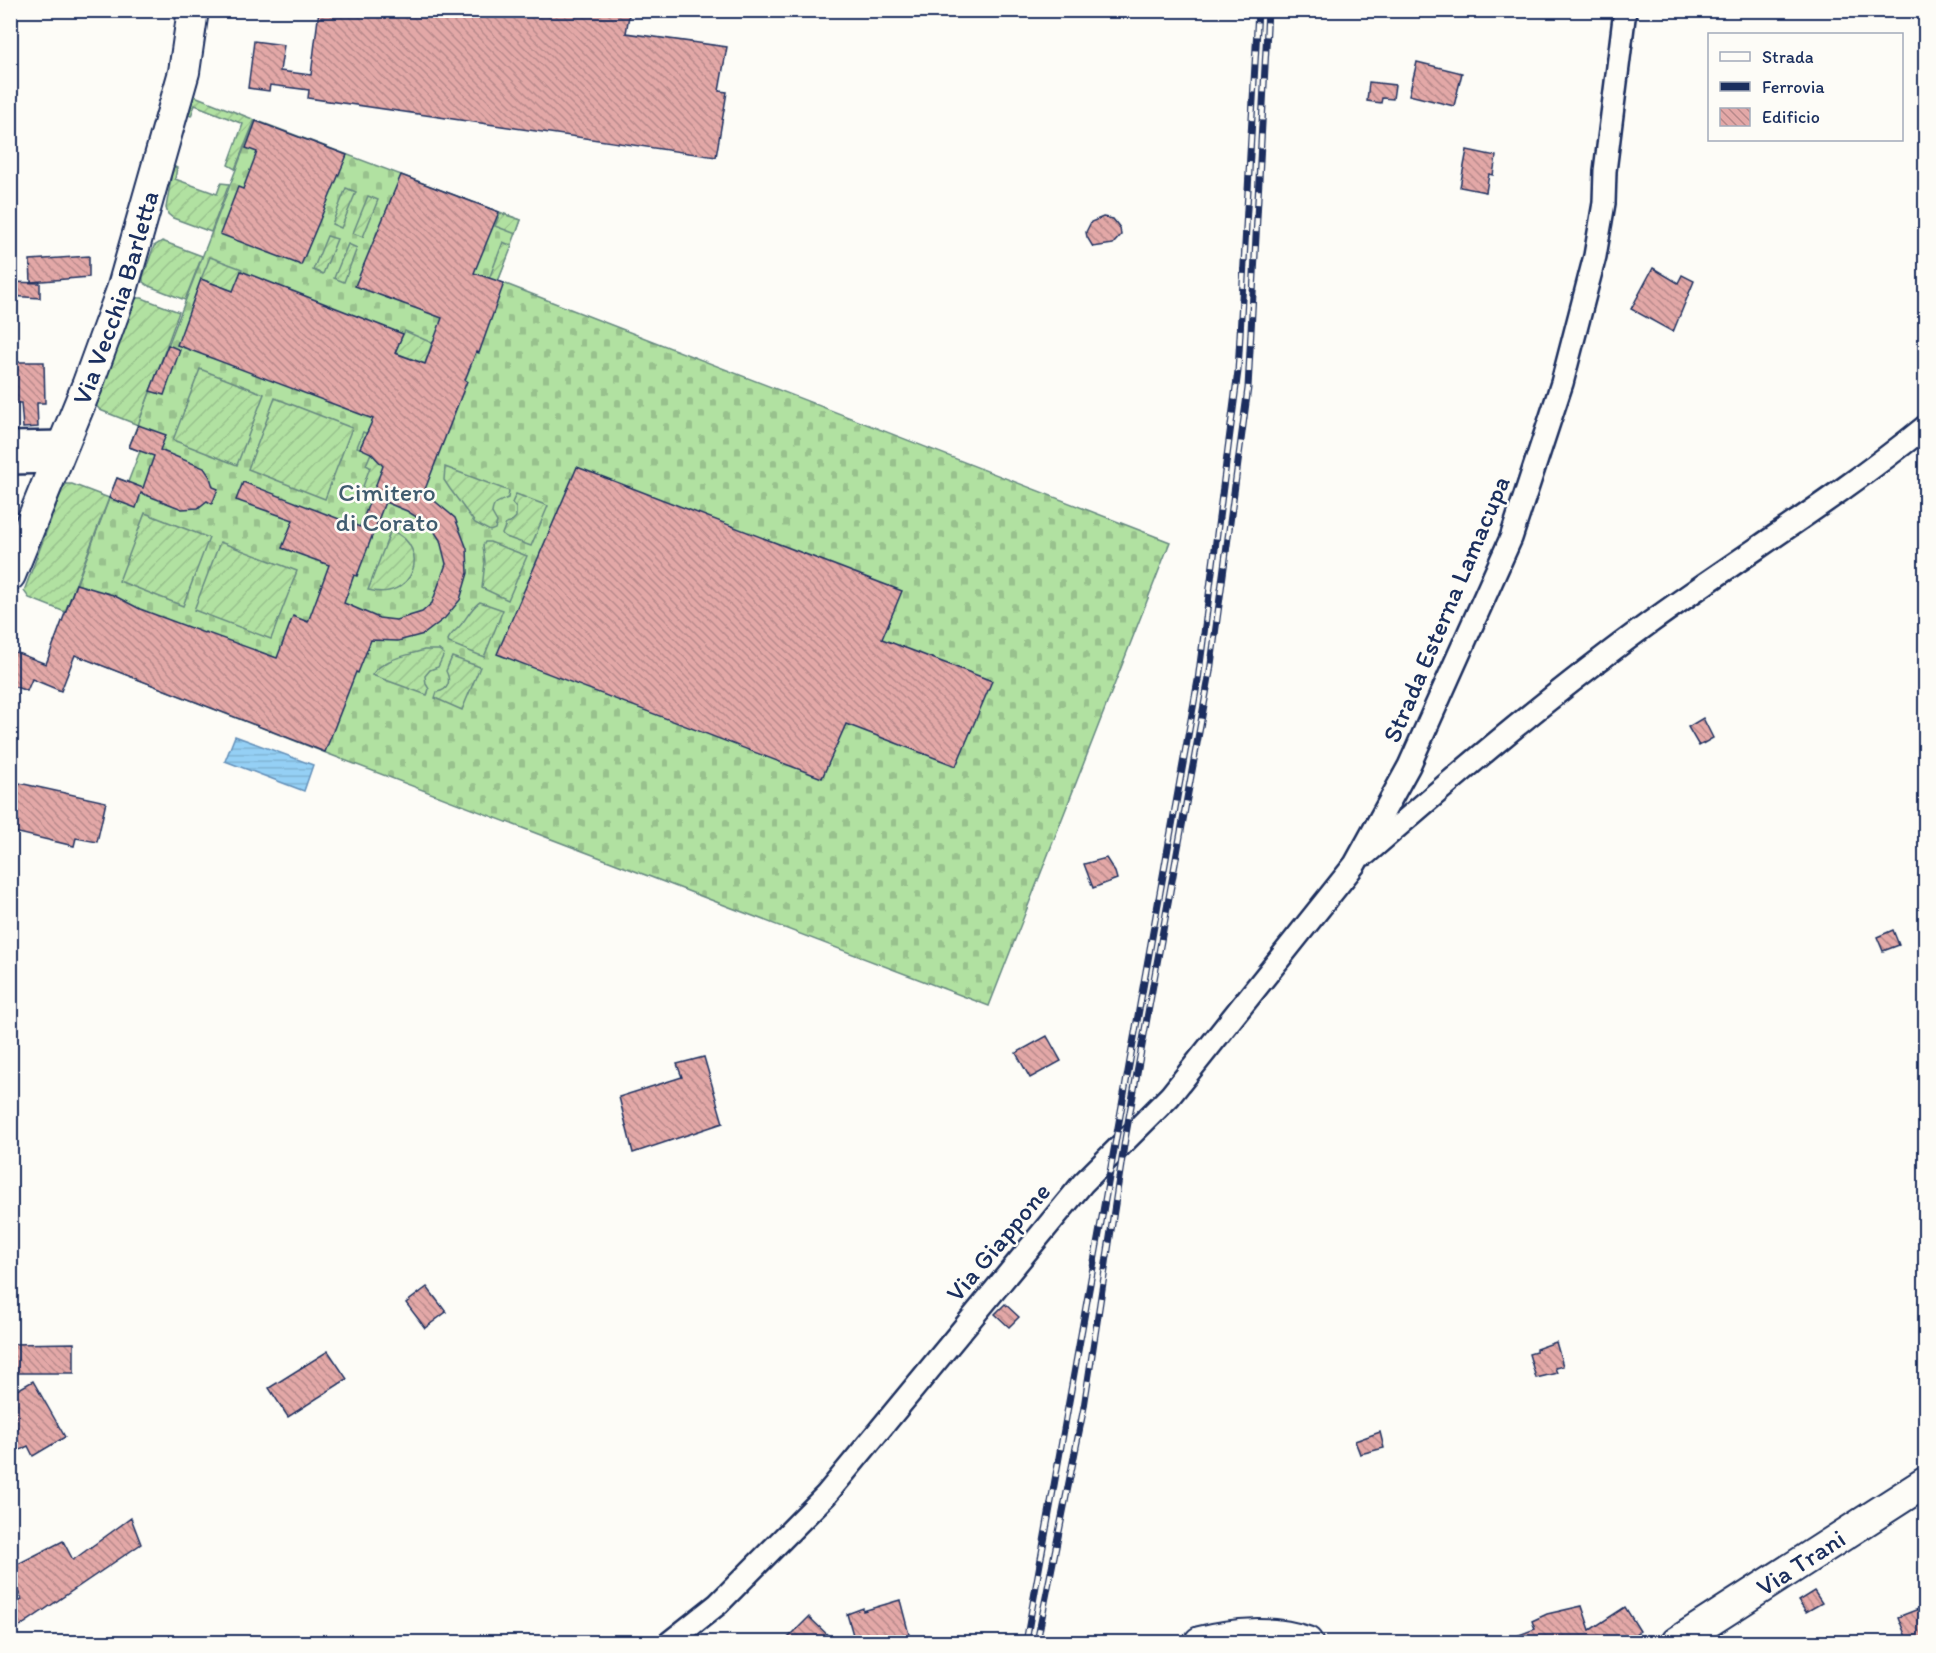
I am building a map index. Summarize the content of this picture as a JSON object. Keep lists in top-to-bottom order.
{
  "streets": {
    "street": [
      "Via Vecchia Barletta",
      "Strada Esterna Lamacupa",
      "Via Giappone",
      "Via Trani"
    ]
  },
  "crossings": [
    ["Strada Esterna Lamacupa", "Via Giappone"]
  ],
  "parks": ["Cimitero di Corato"],
  "legend": ["Strada", "Ferrovia", "Edificio"]
}
